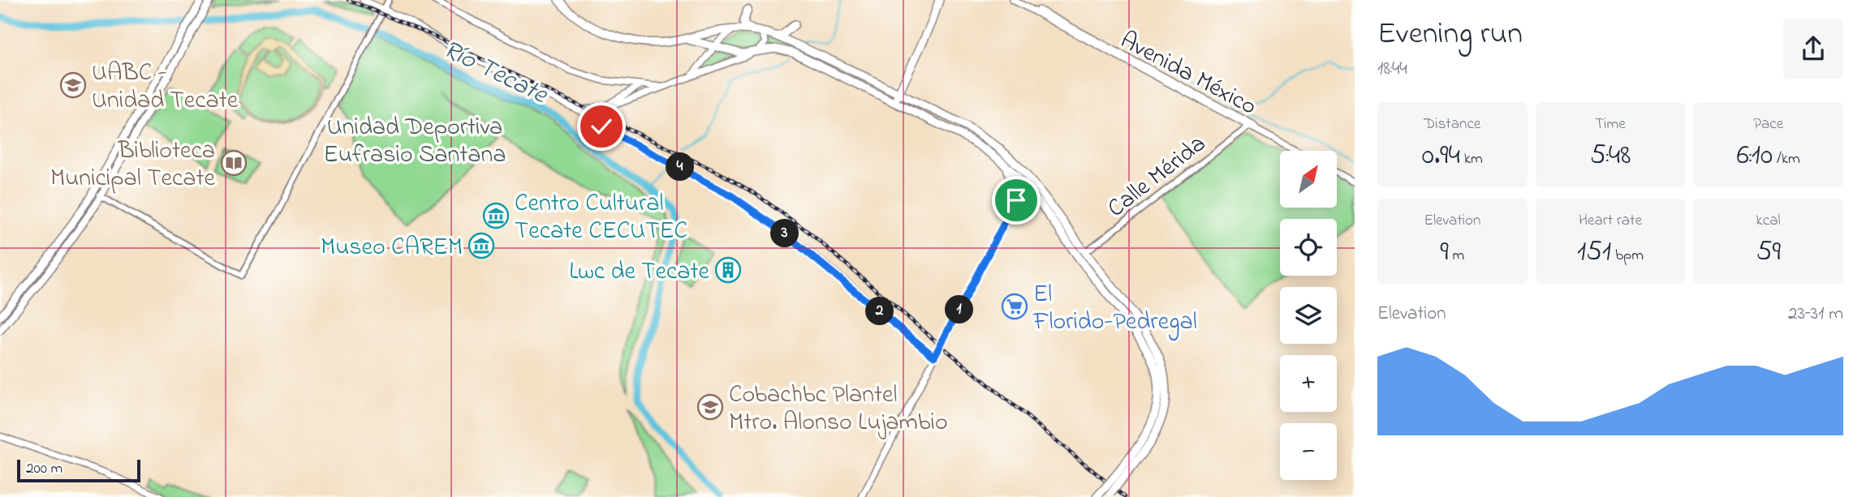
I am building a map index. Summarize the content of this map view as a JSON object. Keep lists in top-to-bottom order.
{
  "streets": {
    "main road": ["Avenida México"],
    "street": ["Calle Mérida"]
  },
  "crossings": [
    ["Avenida México", "Calle Mérida"]
  ],
  "water": ["Río Tecate"],
  "parks": ["Unidad Deportiva Eufrasio Santana"],
  "places": {
    "school or university": ["UABC - Unidad Tecate", "Cobachbc Plantel Mtro. Alonso Lujambio"],
    "library": ["Biblioteca Municipal Tecate"],
    "museum": ["Centro Cultural Tecate CECUTEC", "Museo CAREM"],
    "building": ["Lwc de Tecate"],
    "supermarket": ["El Florido-Pedregal"]
  },
  "scale_bar": "200 m",
  "north": "top right",
  "page": {
    "heading": ["Evening run", "18:44"],
    "stats": [
      ["Distance", "0.94 km"],
      ["Time", "5:48"],
      ["Pace", "6:10 /km"],
      ["Elevation", "9 m"],
      ["Heart rate", "151 bpm"],
      ["kcal", "59"]
    ],
    "map_buttons": ["+", "−"],
    "pins": [
      "4",
      "3",
      "1",
      "2"
    ],
    "chart": ["Elevation", "23–31 m"],
    "scale": "200 m"
  }
}
